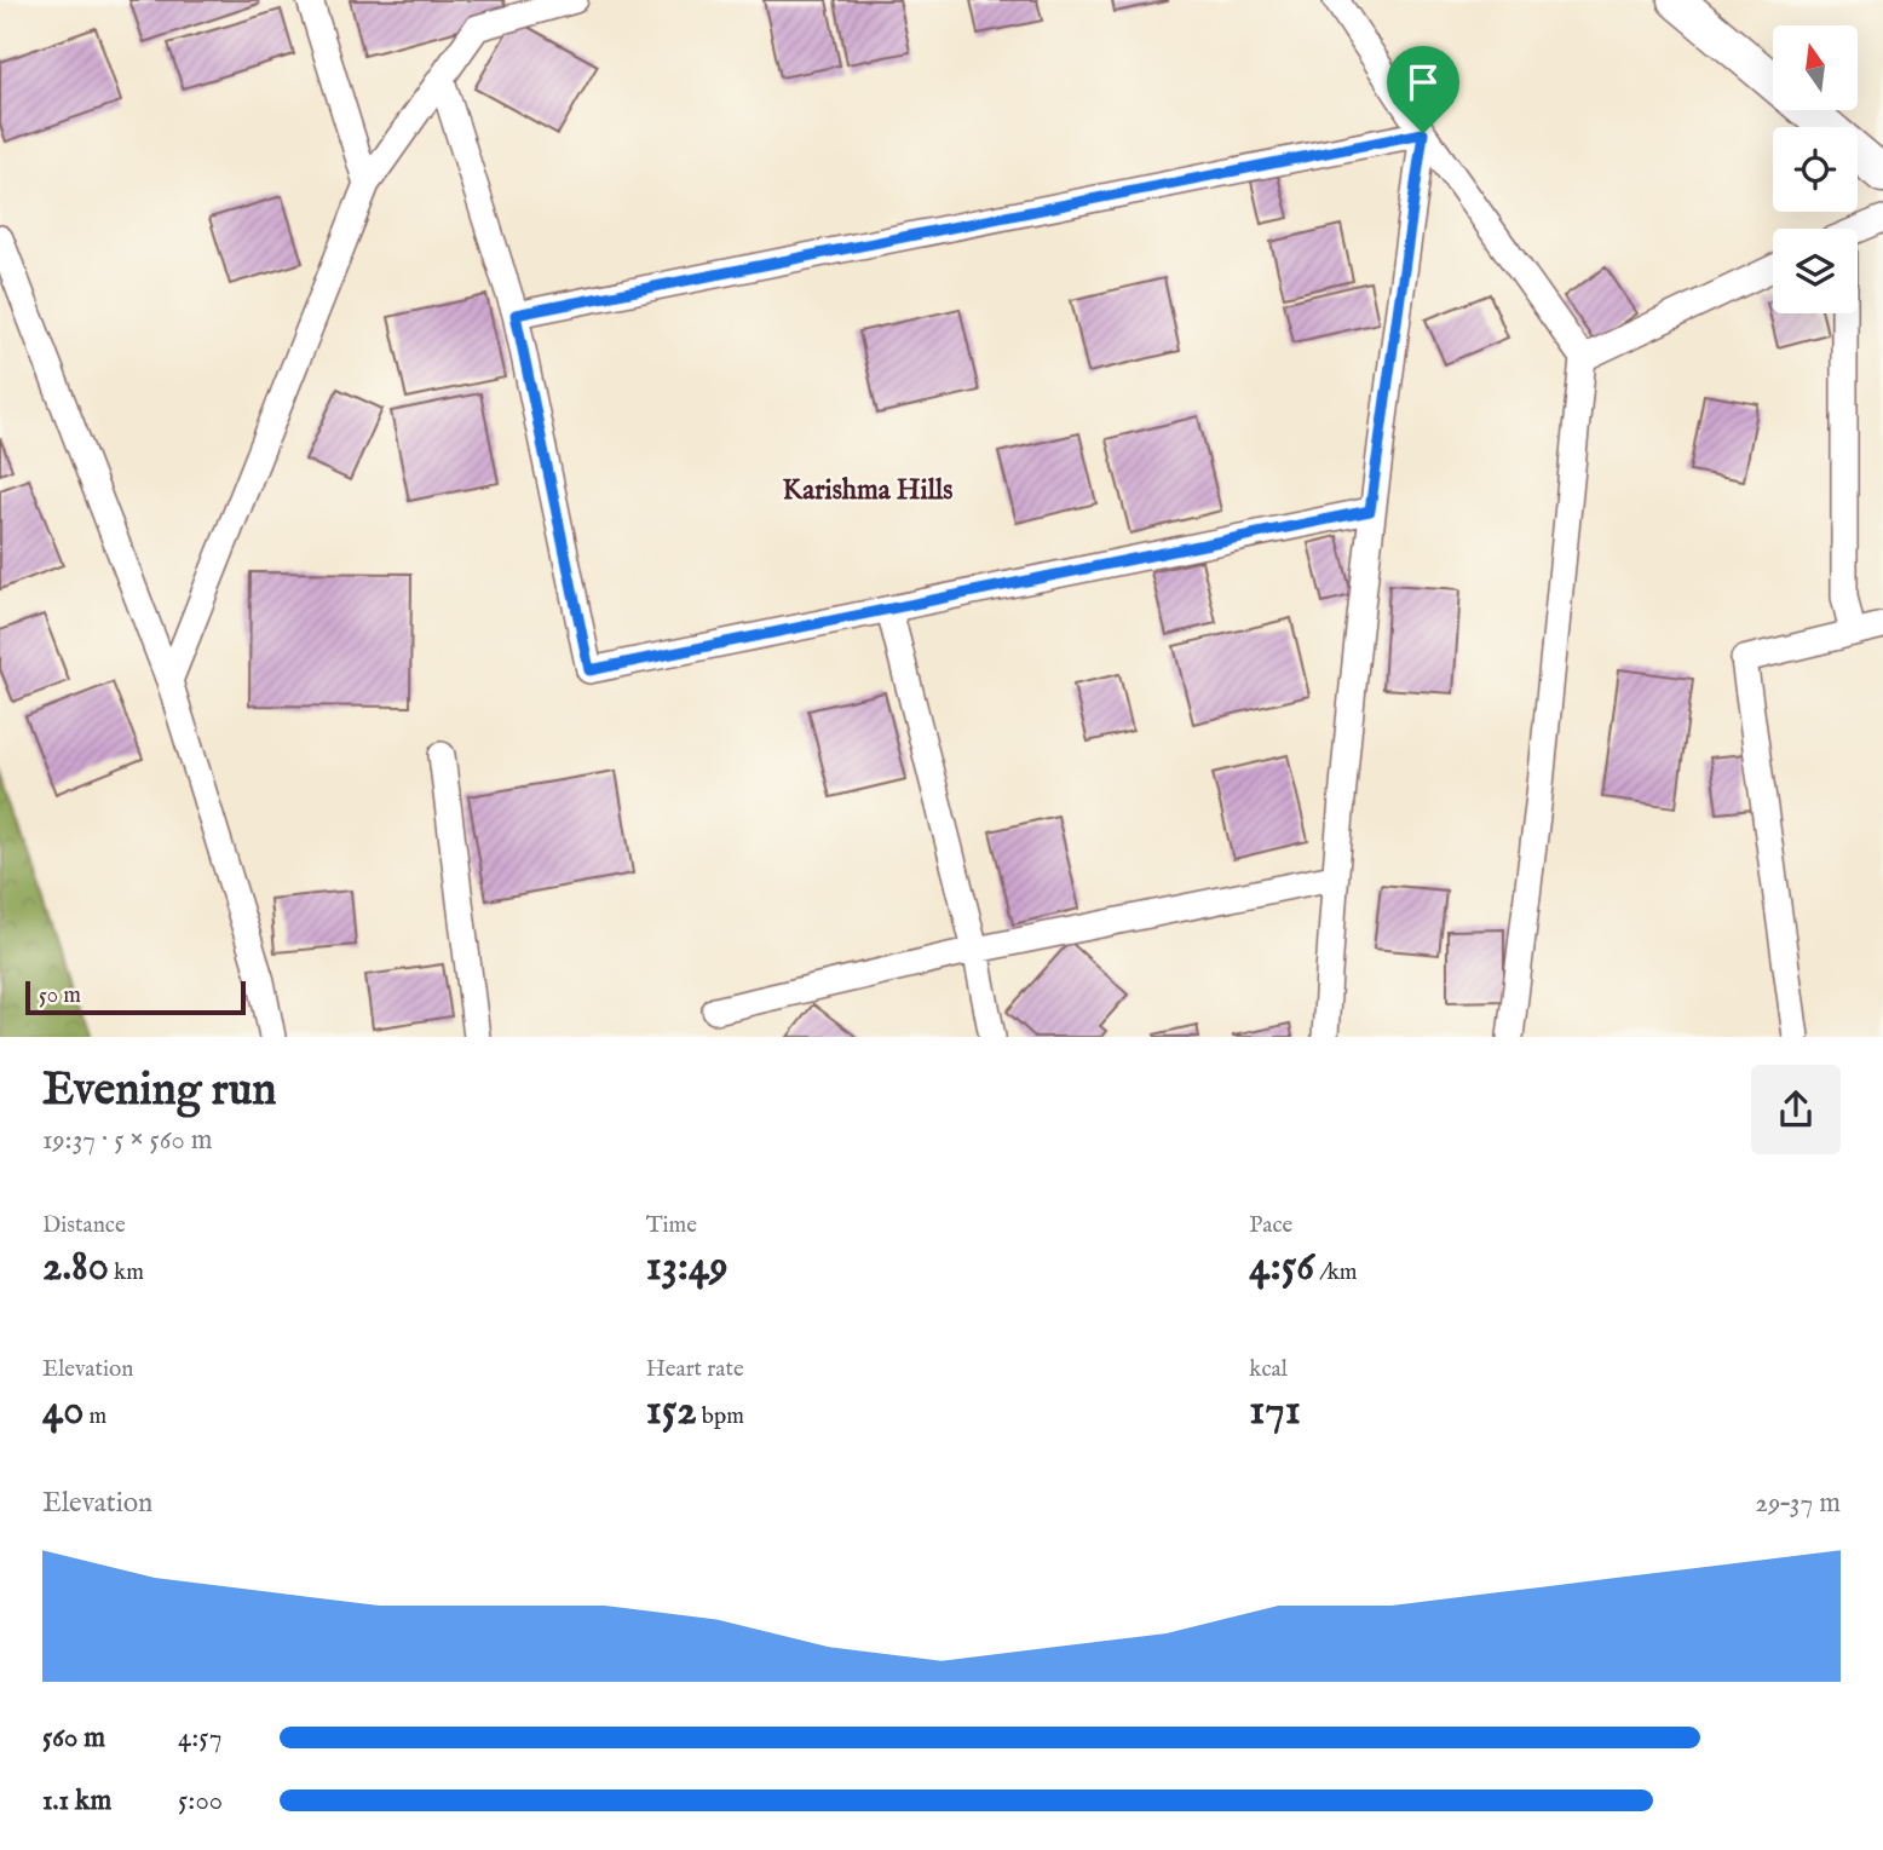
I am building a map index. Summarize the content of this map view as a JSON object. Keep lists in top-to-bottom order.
{
  "districts": ["Karishma Hills"],
  "scale_bar": "50 m",
  "north": "top",
  "page": {
    "scale": "50 m",
    "heading": ["Evening run", "19:37 · 5 × 560 m"],
    "stats": [
      ["Distance", "2.80 km"],
      ["Time", "13:49"],
      ["Pace", "4:56 /km"],
      ["Elevation", "40 m"],
      ["Heart rate", "152 bpm"],
      ["kcal", "171"]
    ],
    "chart": ["Elevation", "29–37 m"],
    "list": [
      {
        "name": "560 m",
        "note": "4:57"
      },
      {
        "name": "1.1 km",
        "note": "5:00"
      }
    ]
  }
}
